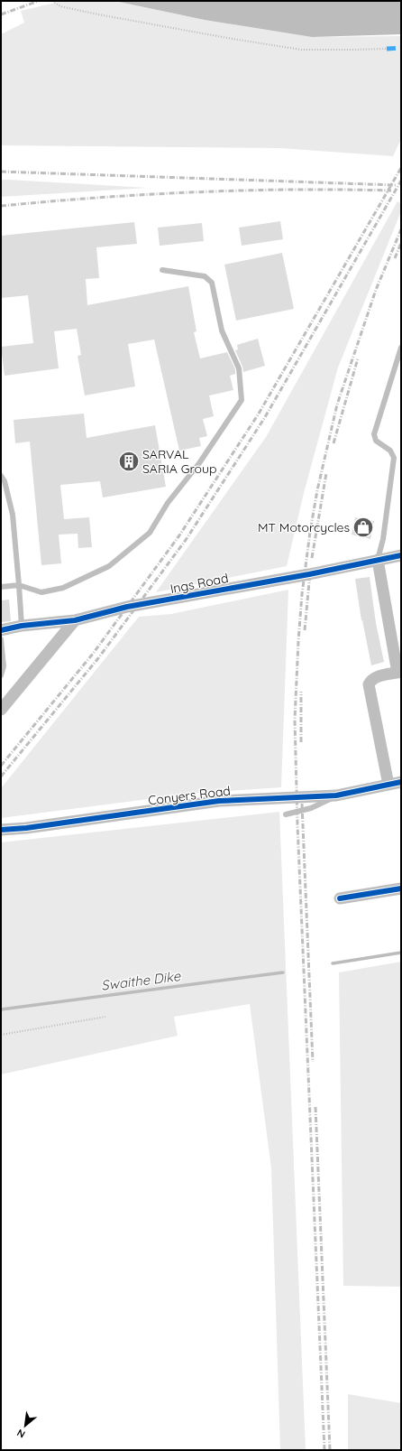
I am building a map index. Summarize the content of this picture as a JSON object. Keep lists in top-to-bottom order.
{
  "streets": {
    "street": ["Ings Road", "Conyers Road"]
  },
  "water": ["Swaithe Dike"],
  "places": {
    "building": ["SARVAL SARIA Group"],
    "shop": ["MT Motorcycles"]
  },
  "north": "bottom left"
}
